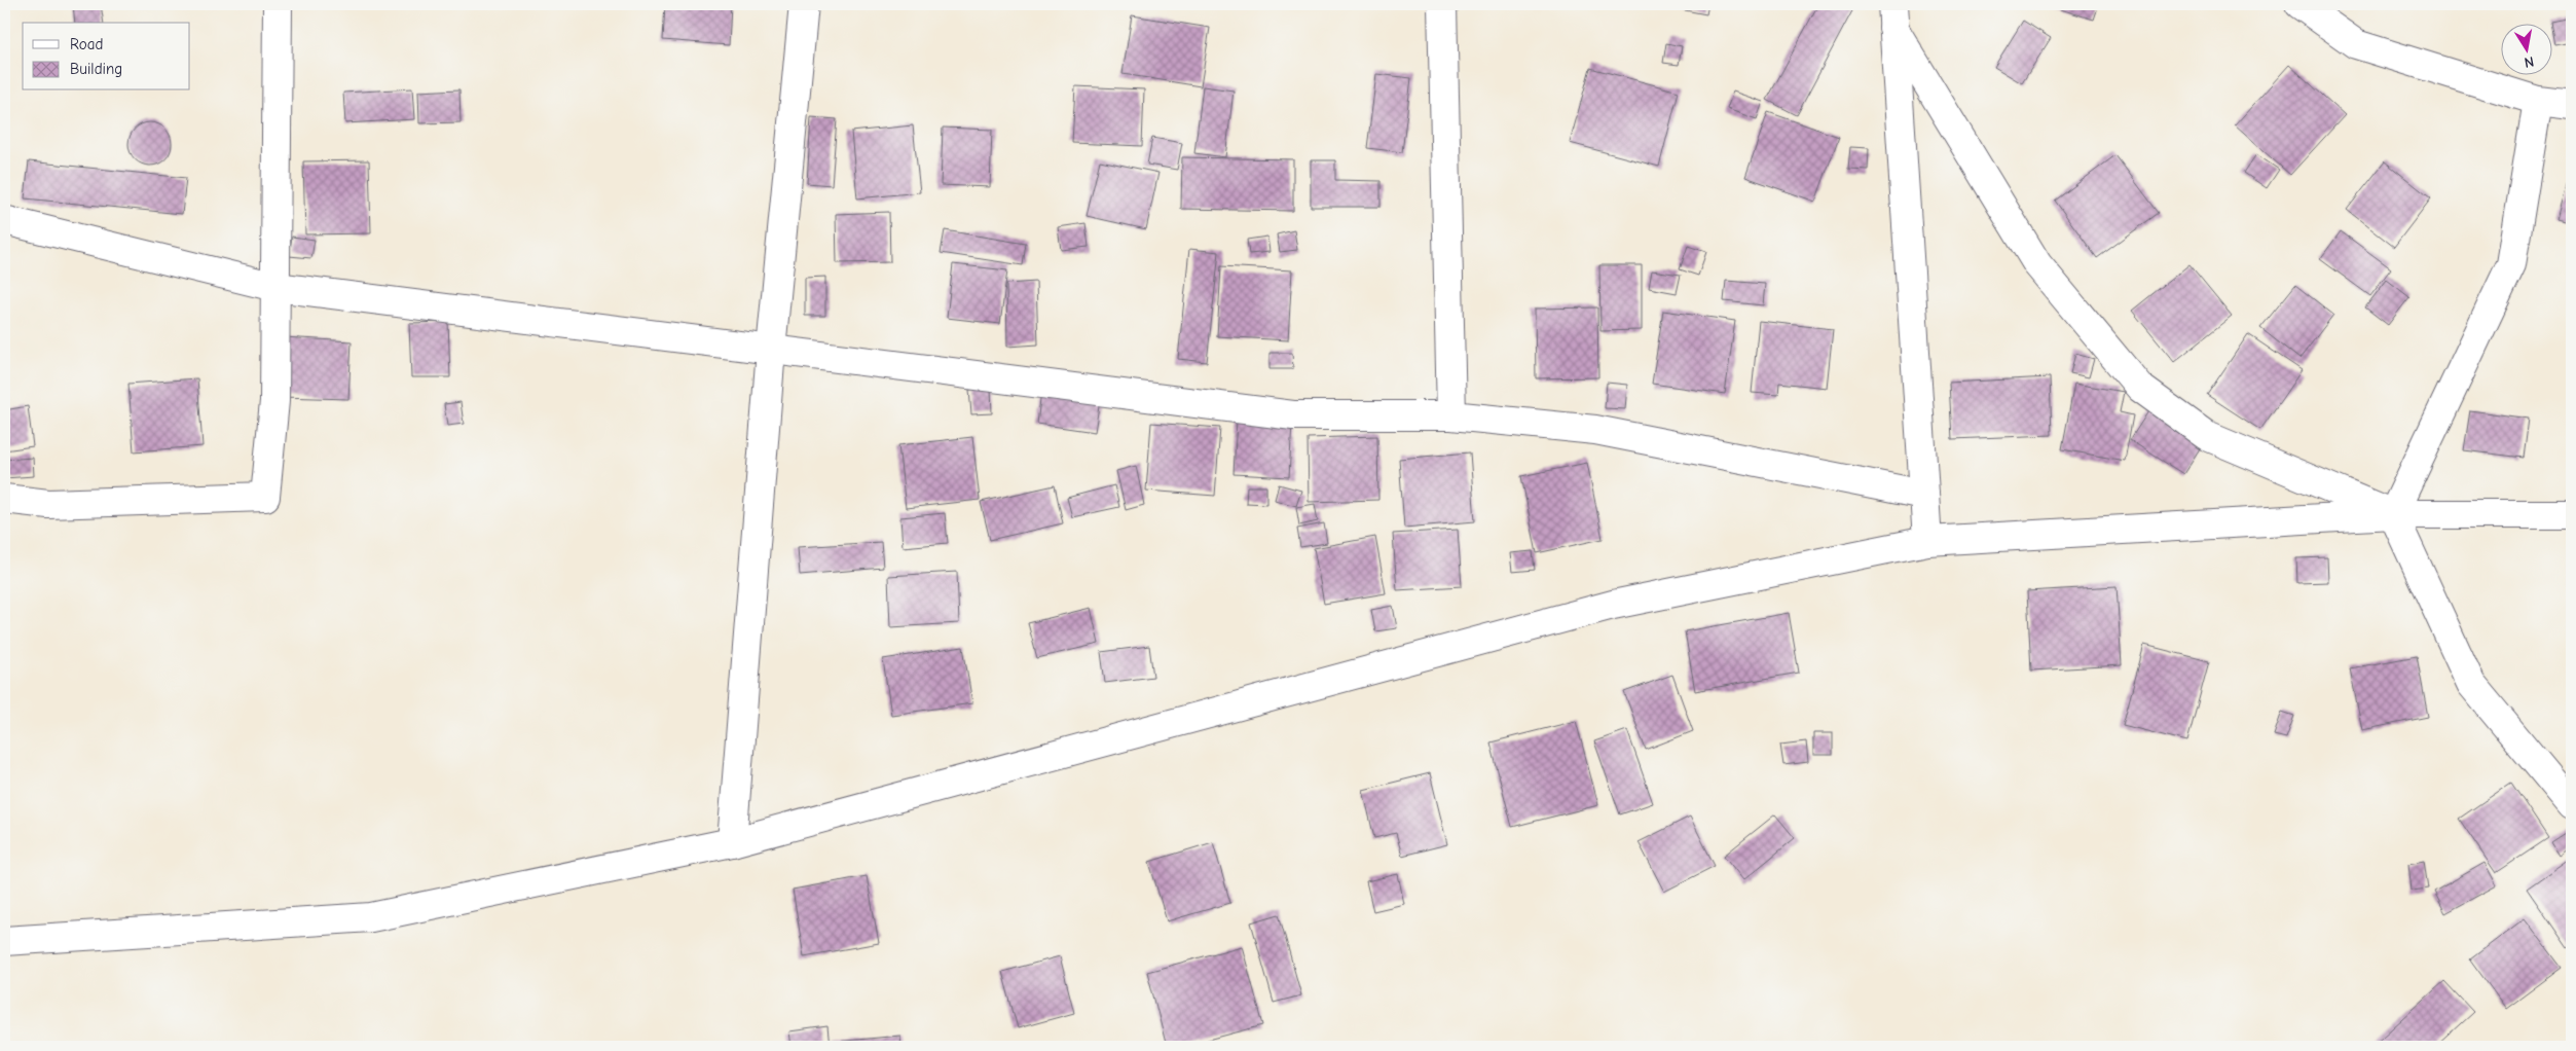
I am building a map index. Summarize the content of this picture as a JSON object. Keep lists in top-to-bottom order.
{
  "legend": ["Road", "Building"],
  "north": "bottom"
}
